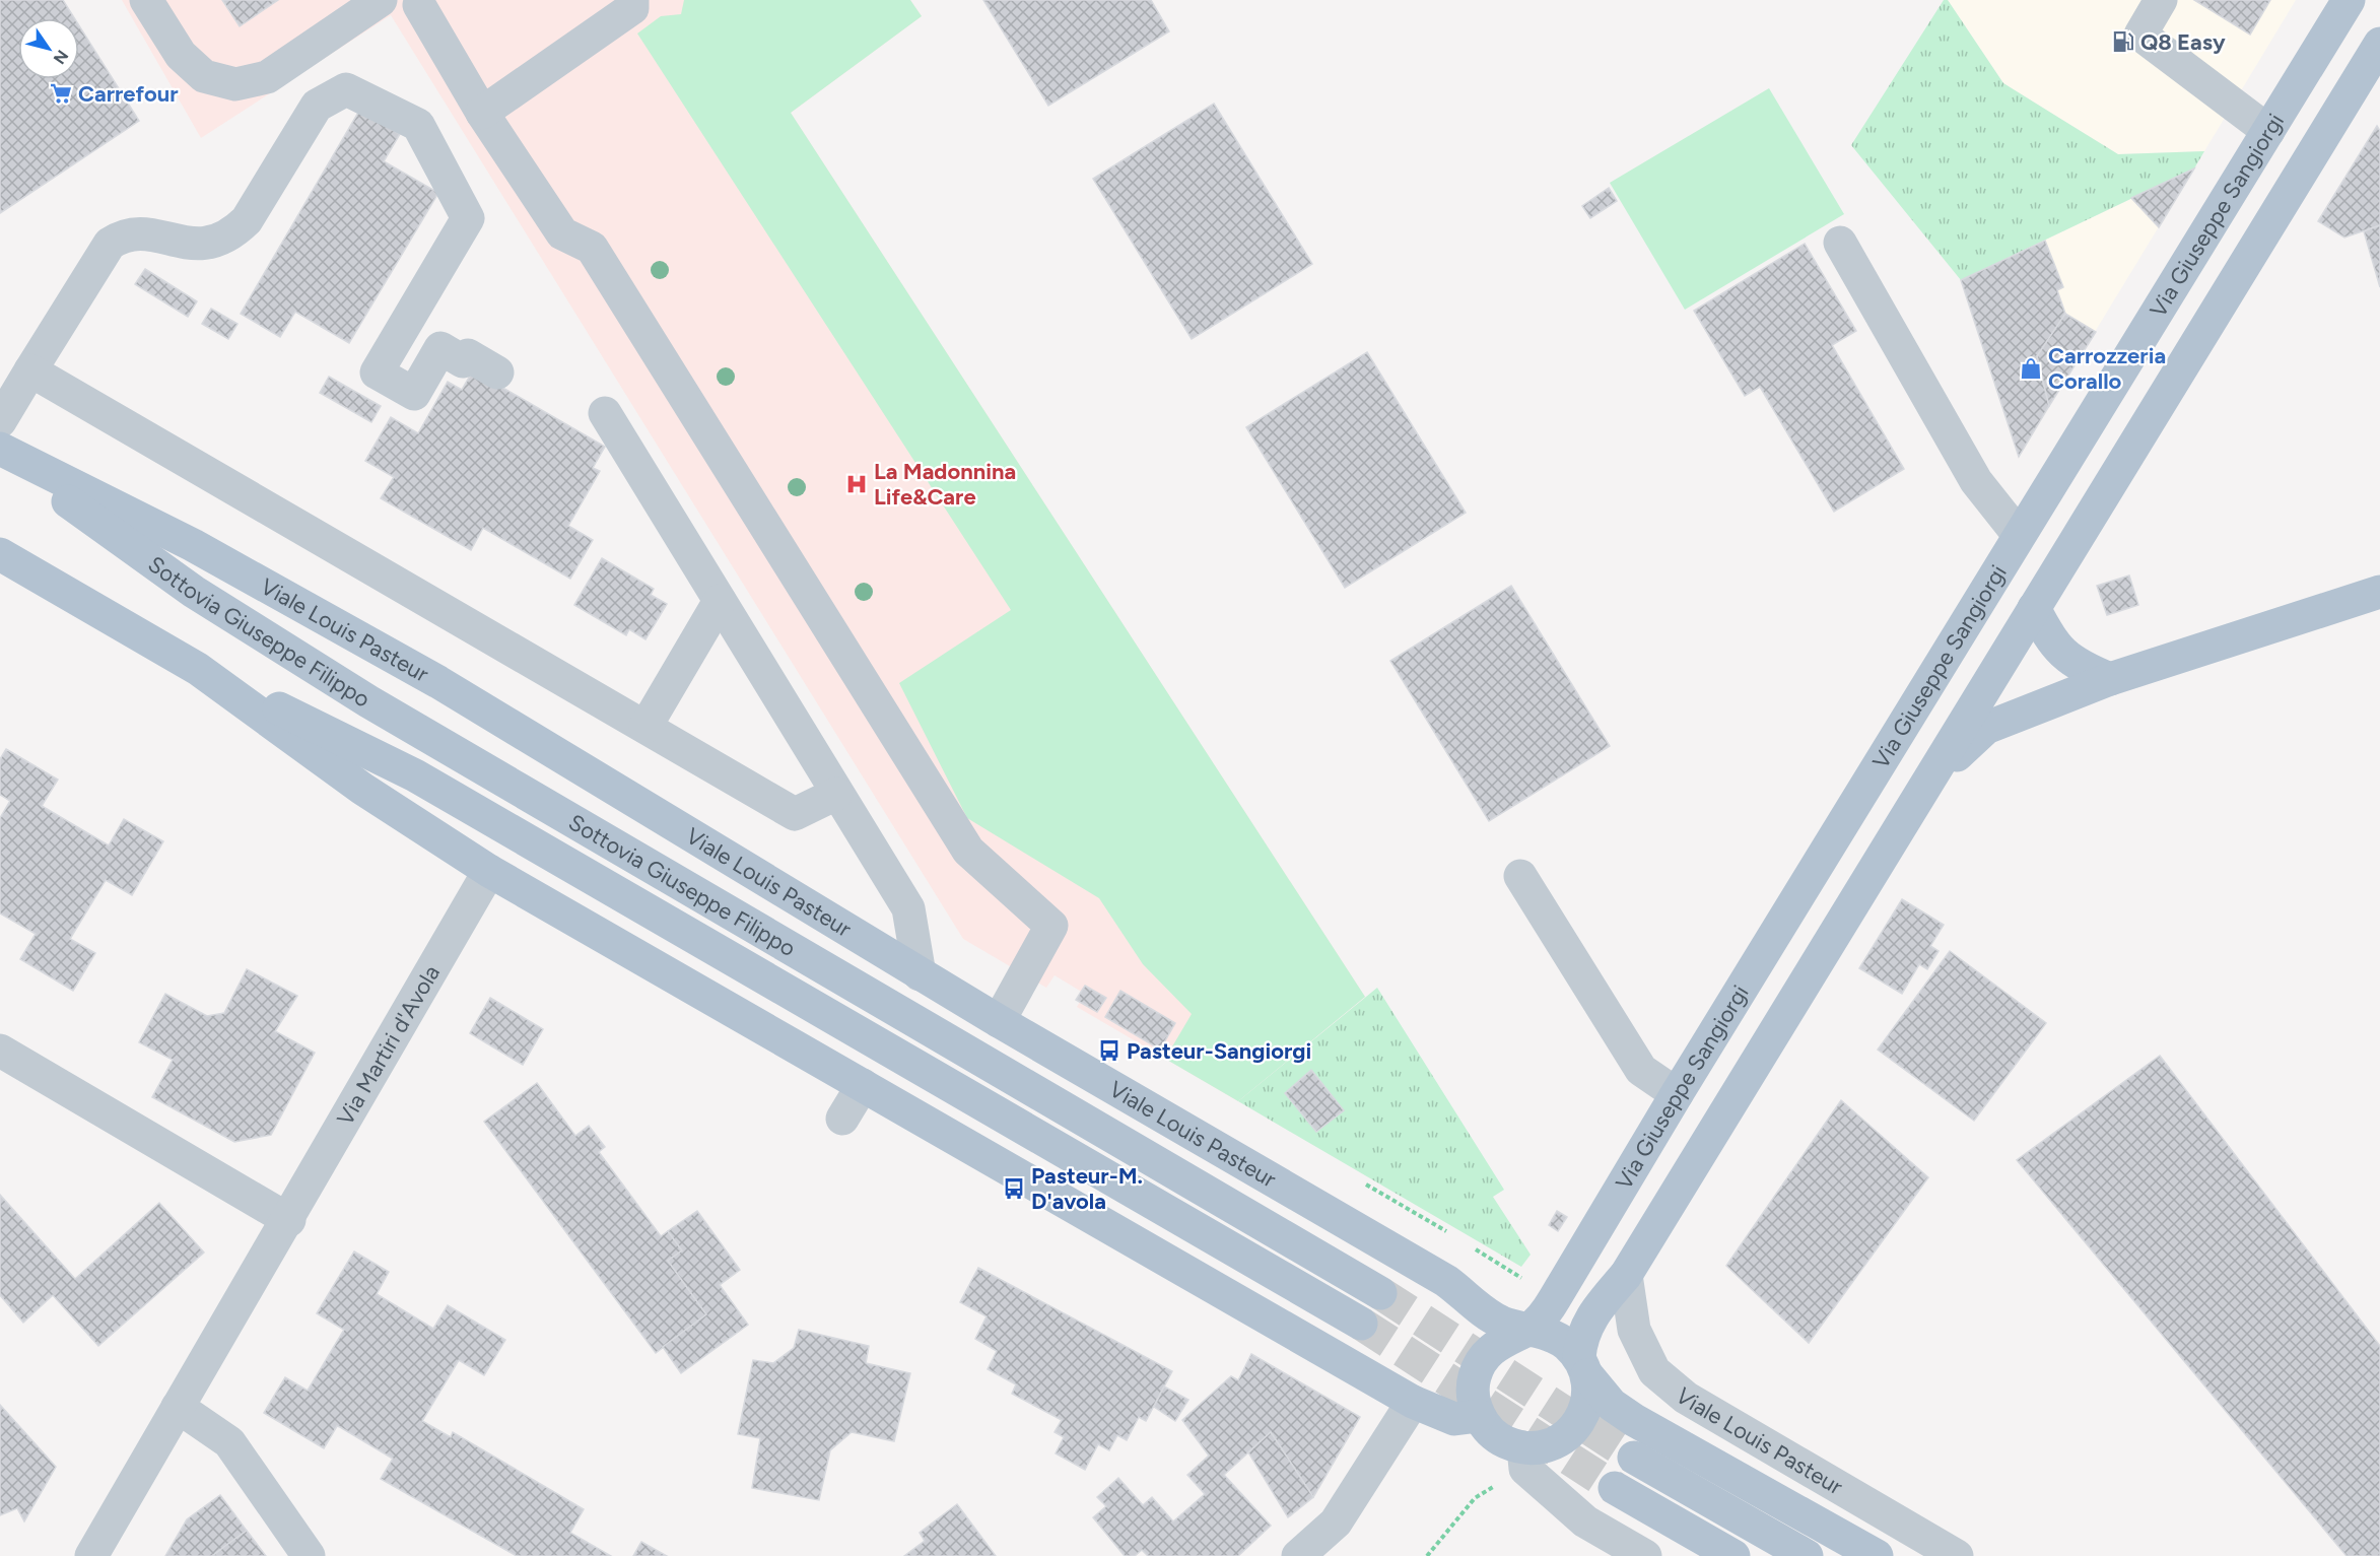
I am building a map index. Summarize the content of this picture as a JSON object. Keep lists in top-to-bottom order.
{
  "streets": {
    "main road": ["Via Giuseppe Sangiorgi", "Sottovia Giuseppe Filippo", "Viale Louis Pasteur"],
    "street": ["Via Martiri d'Avola"]
  },
  "crossings": [
    ["Via Giuseppe Sangiorgi", "Viale Louis Pasteur"],
    ["Sottovia Giuseppe Filippo", "Viale Louis Pasteur"]
  ],
  "places": {
    "fuel station": ["Q8 Easy"],
    "supermarket": ["Carrefour"],
    "shop": ["Carrozzeria Corallo"],
    "hospital": ["La Madonnina Life&Care"],
    "bus stop": ["Pasteur-Sangiorgi", "Pasteur-M. D'avola"]
  },
  "north": "bottom right"
}
